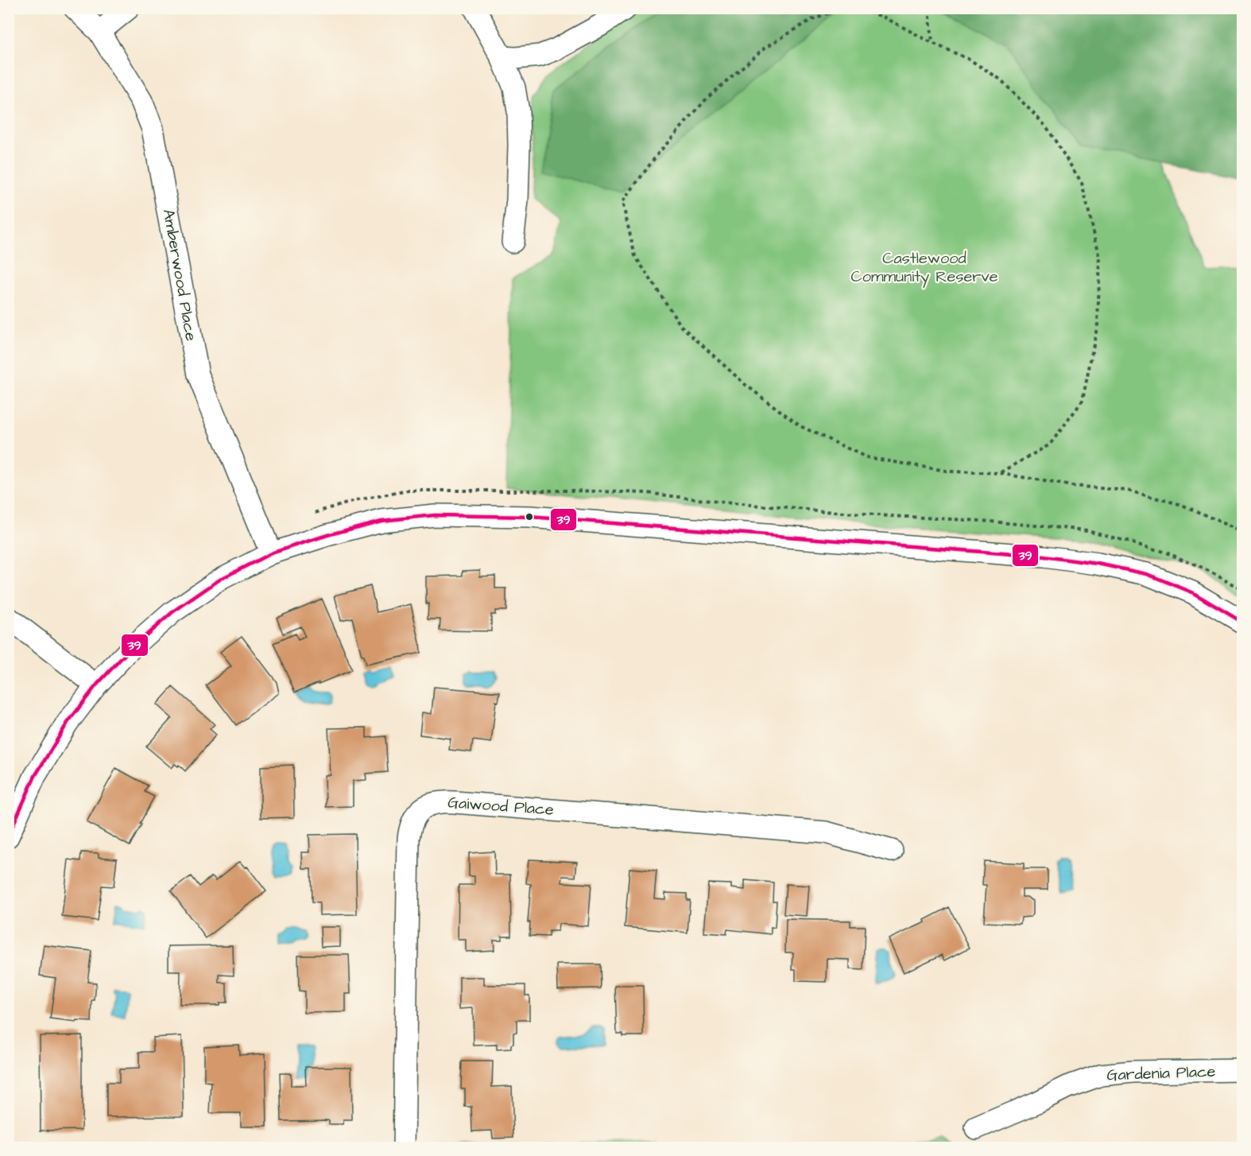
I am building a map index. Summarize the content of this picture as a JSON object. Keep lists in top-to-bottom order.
{
  "streets": {
    "street": ["Amberwood Place", "Gaiwood Place", "Gardenia Place"]
  },
  "parks": ["Castlewood Community Reserve"],
  "lines": ["transit line 39"]
}
